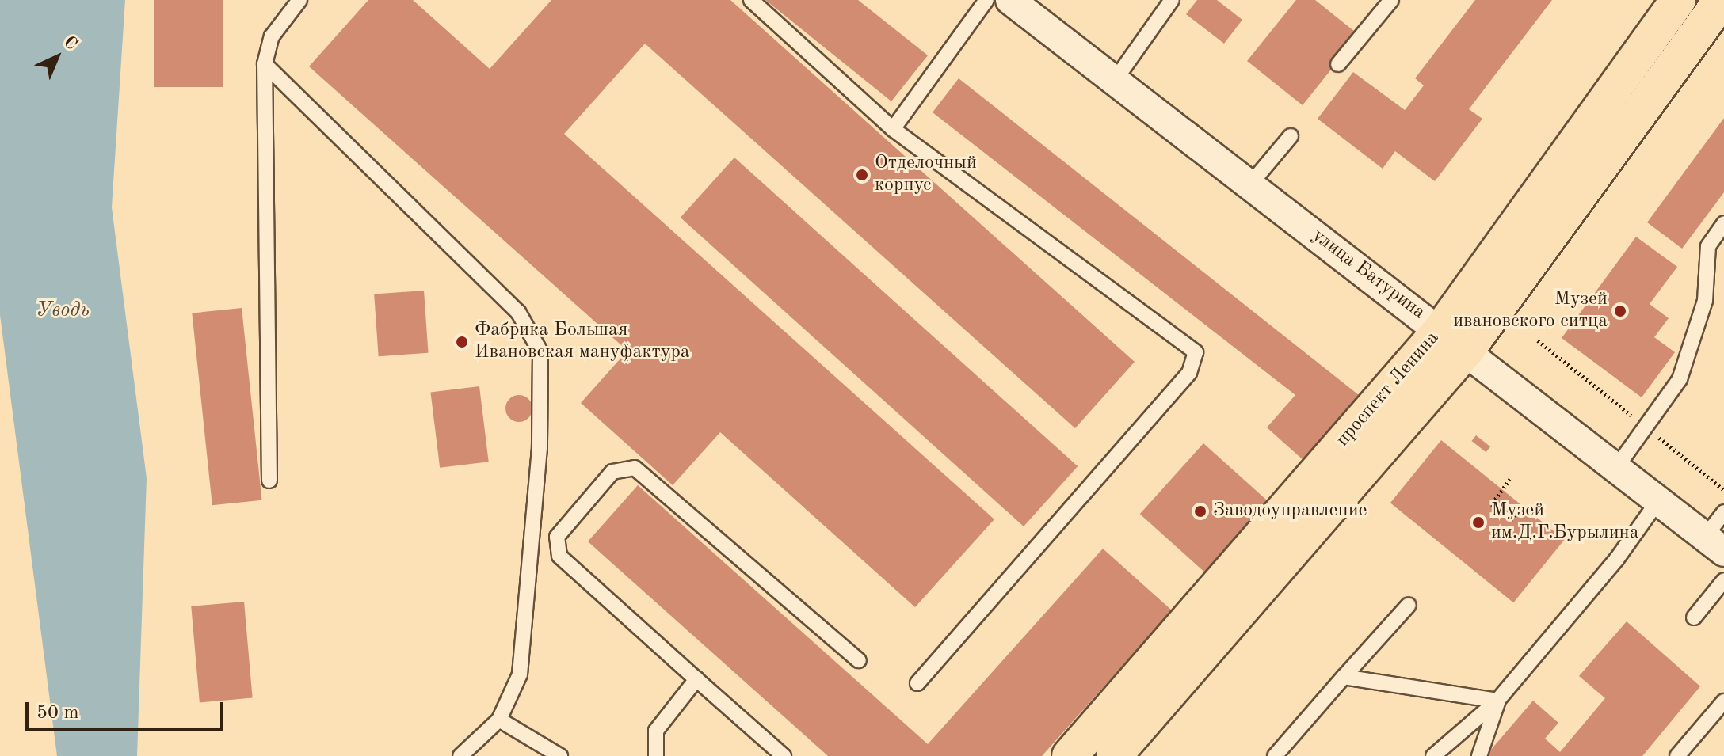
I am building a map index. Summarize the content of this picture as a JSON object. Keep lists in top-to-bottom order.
{
  "streets": {
    "highway": ["проспект Ленина"],
    "street": ["улица Батурина"]
  },
  "crossings": [
    ["улица Батурина", "проспект Ленина"]
  ],
  "water": ["Уводь"],
  "places": [
    "Отделочный корпус",
    "Музей ивановского ситца",
    "Фабрика Большая Ивановская мануфактура",
    "Заводоуправление",
    "Музей им.Д.Г.Бурылина"
  ],
  "scale_bar": "50 m",
  "north": "top right"
}
